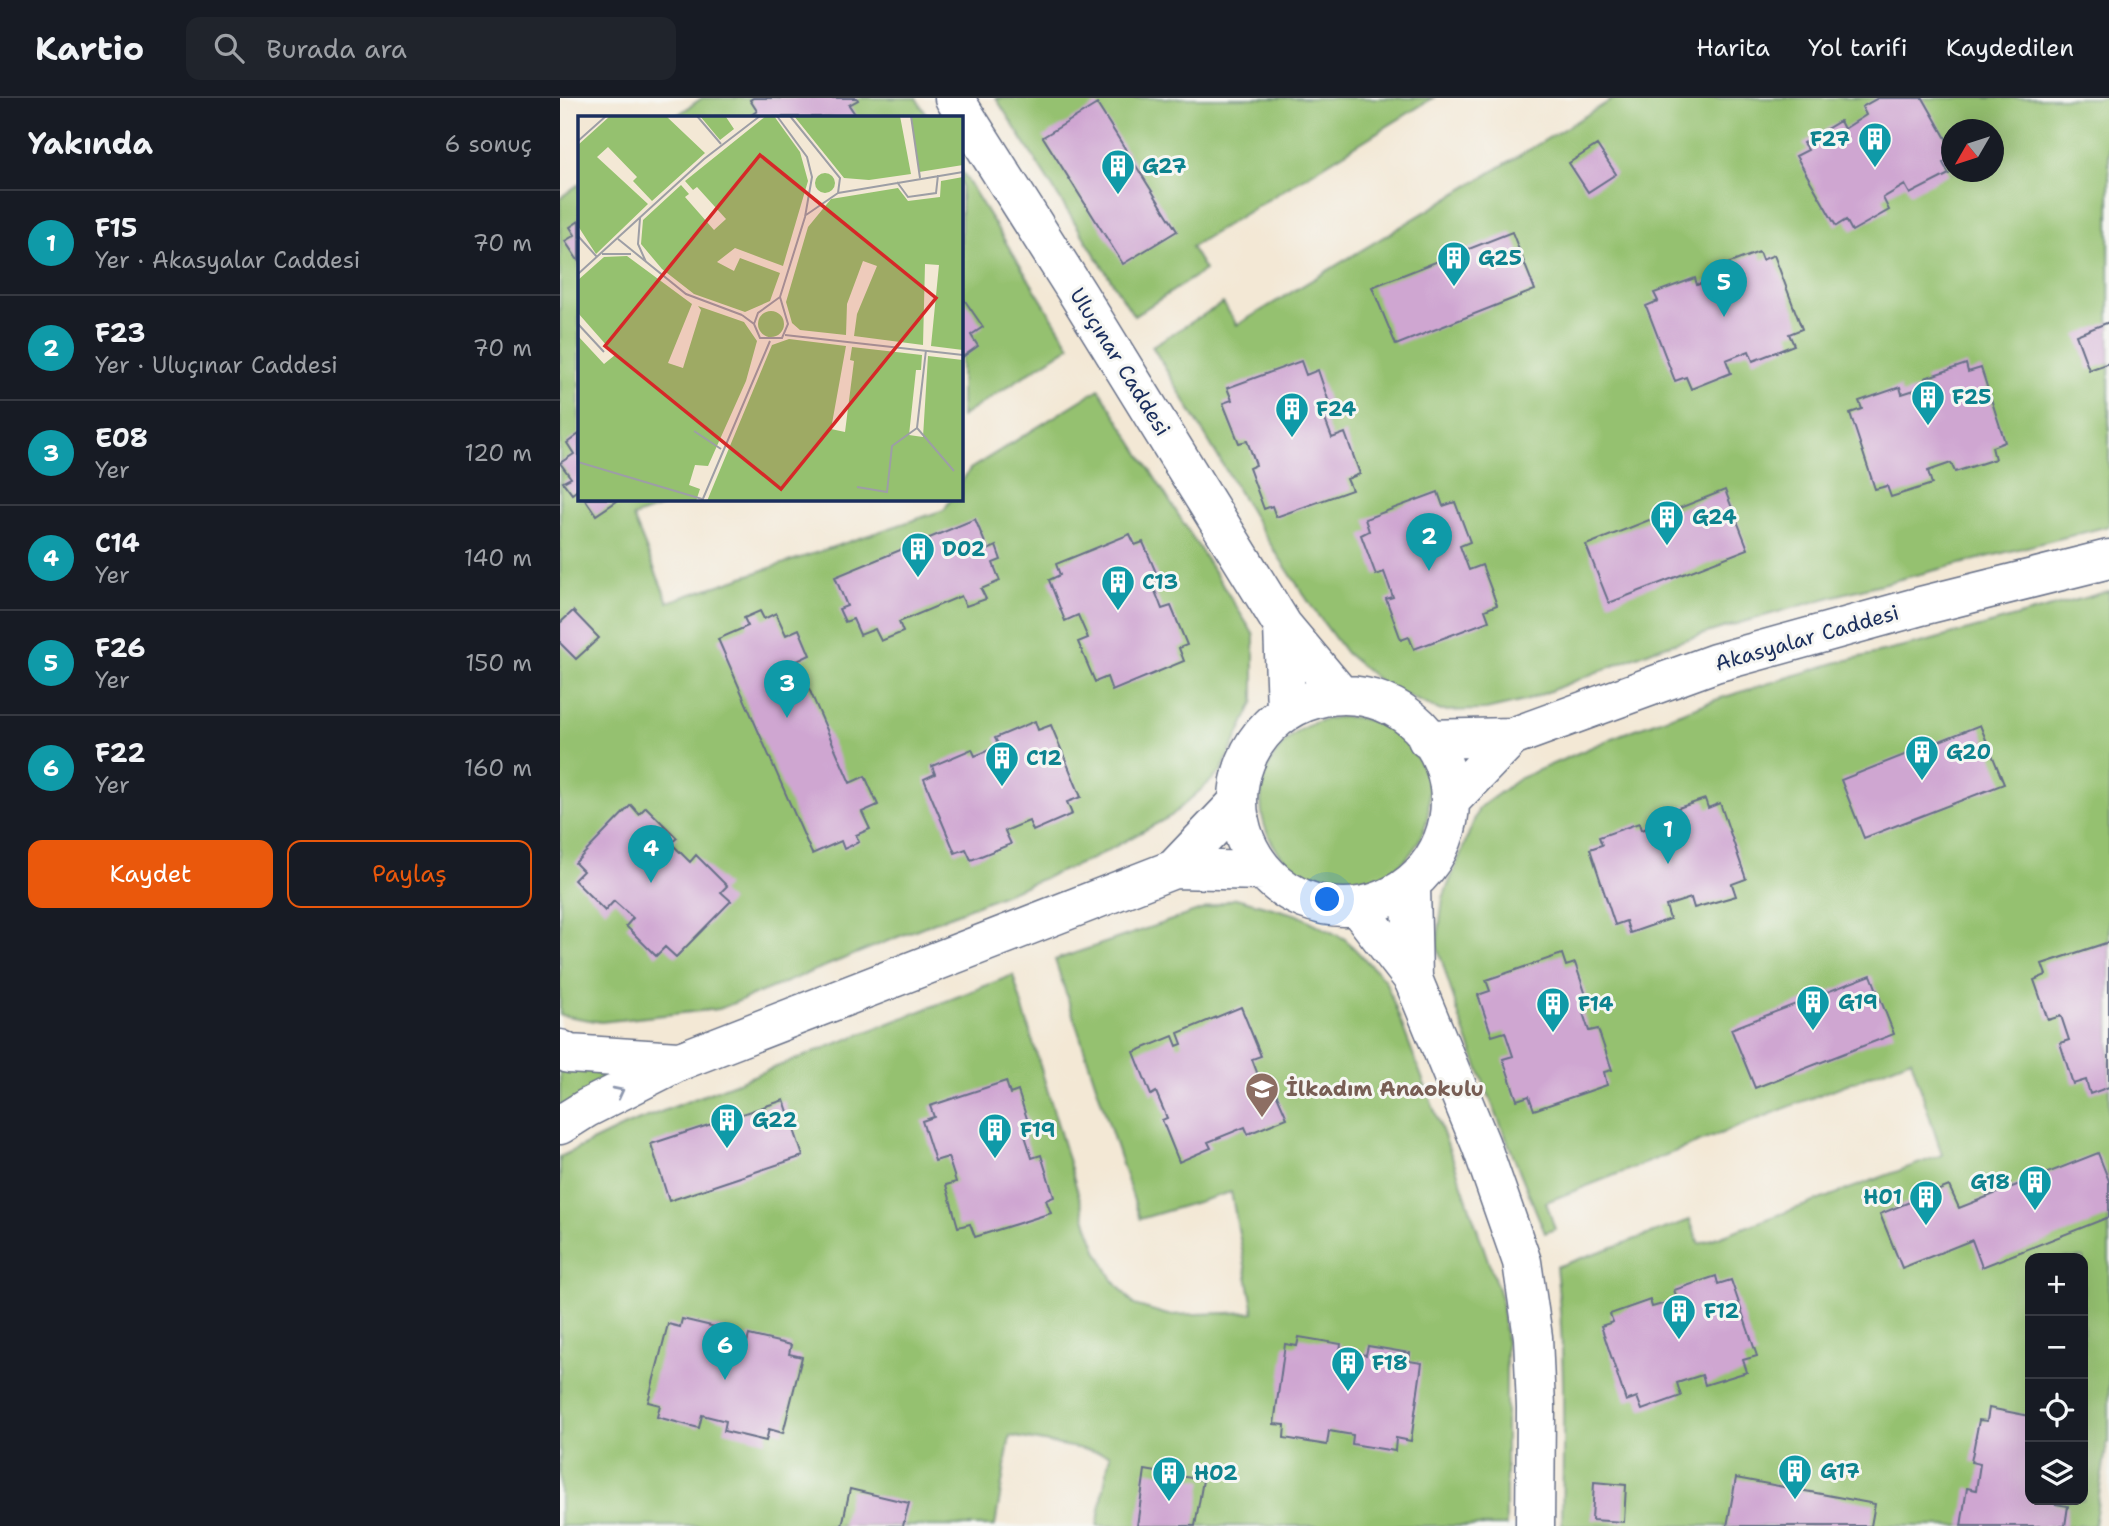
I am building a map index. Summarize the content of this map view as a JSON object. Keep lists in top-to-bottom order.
{
  "streets": {
    "main road": ["Uluçınar Caddesi", "Akasyalar Caddesi"]
  },
  "places": {
    "building": [
      "F27",
      "G27",
      "G25",
      "F25",
      "F24",
      "G24",
      "D02",
      "C13",
      "G20",
      "C12",
      "G19",
      "F14",
      "G22",
      "F19",
      "G18",
      "H01",
      "F12",
      "F18",
      "G17",
      "H02"
    ],
    "school or university": ["İlkadım Anaokulu"]
  },
  "north": "bottom left",
  "page": {
    "header": "Kartio",
    "search": "Burada ara",
    "nav": ["Harita", "Yol tarifi", "Kaydedilen"],
    "heading": ["Yakında", "6 sonuç"],
    "list": [
      {
        "mark": "1",
        "name": "F15",
        "note": "Yer · Akasyalar Caddesi",
        "value": "70 m"
      },
      {
        "mark": "2",
        "name": "F23",
        "note": "Yer · Uluçınar Caddesi",
        "value": "70 m"
      },
      {
        "mark": "3",
        "name": "E08",
        "note": "Yer",
        "value": "120 m"
      },
      {
        "mark": "4",
        "name": "C14",
        "note": "Yer",
        "value": "140 m"
      },
      {
        "mark": "5",
        "name": "F26",
        "note": "Yer",
        "value": "150 m"
      },
      {
        "mark": "6",
        "name": "F22",
        "note": "Yer",
        "value": "160 m"
      }
    ],
    "pins": [
      "5",
      "2",
      "3",
      "1",
      "4",
      "6"
    ],
    "buttons": ["Kaydet", "Paylaş"],
    "map_buttons": ["+", "−"]
  }
}
